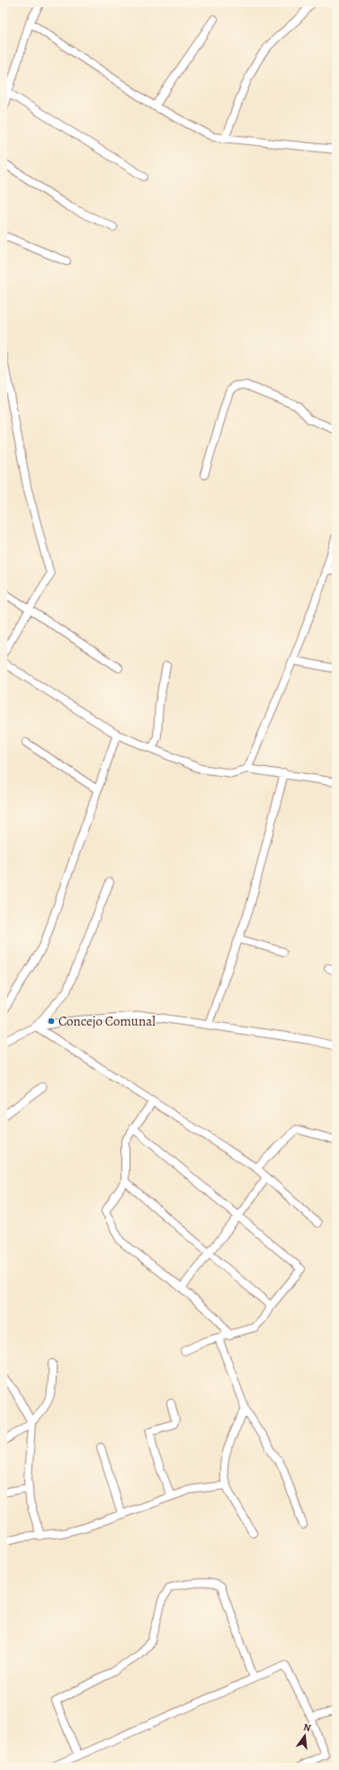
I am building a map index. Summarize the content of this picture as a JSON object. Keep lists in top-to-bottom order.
{
  "places": ["Concejo Comunal"],
  "north": "top"
}
